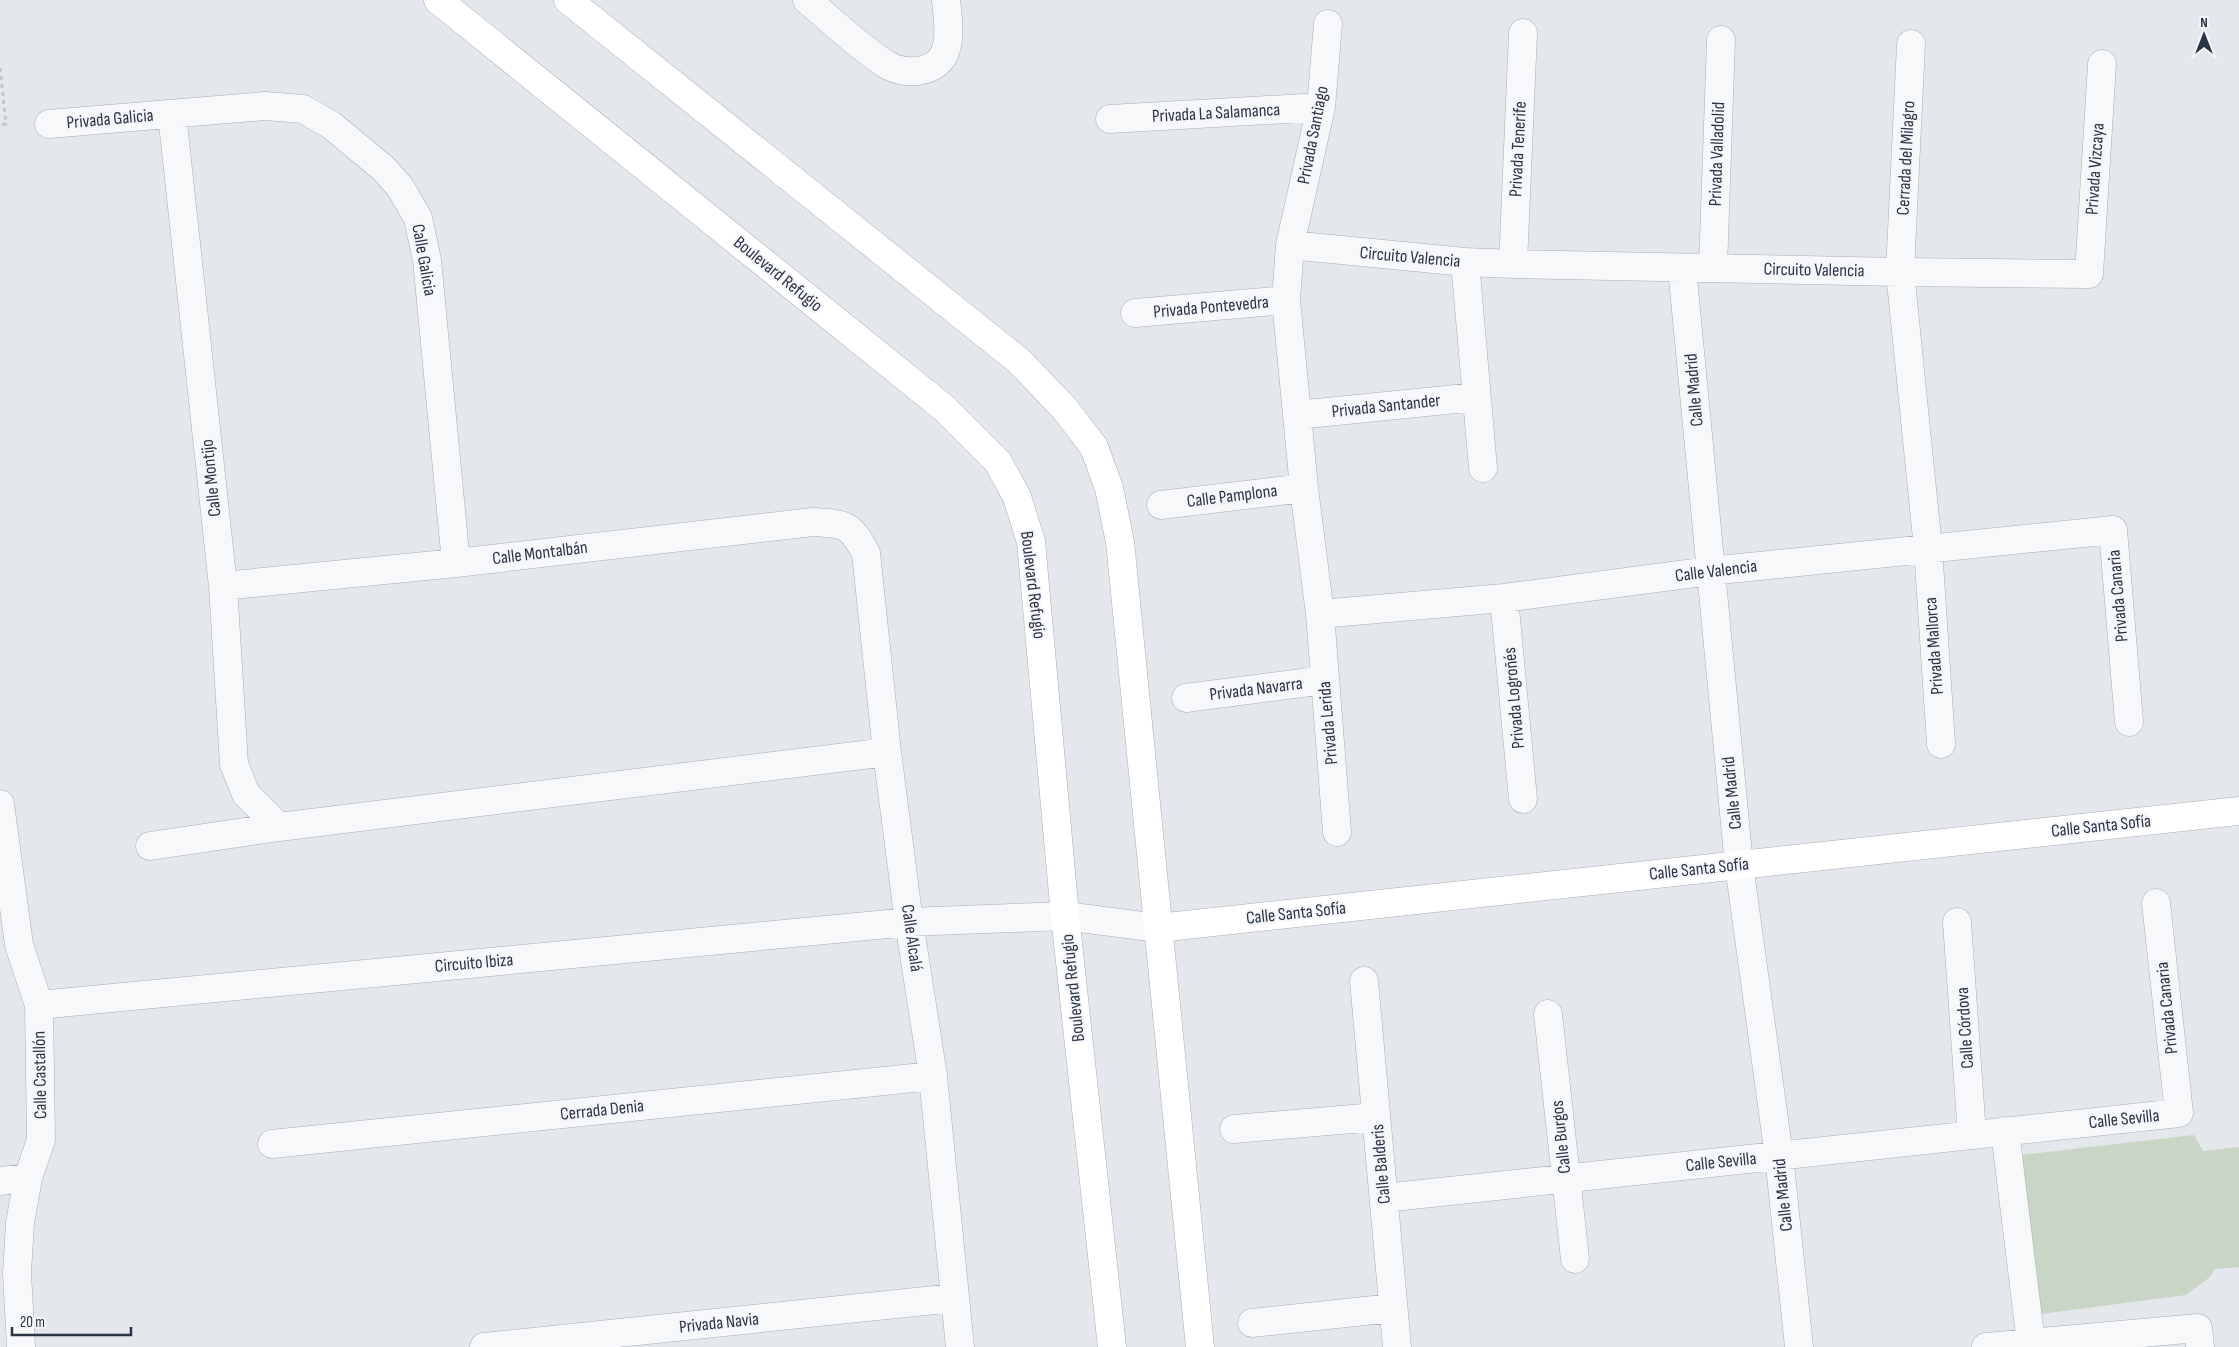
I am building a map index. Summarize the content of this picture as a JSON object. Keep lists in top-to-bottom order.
{
  "streets": {
    "street": [
      "Privada La Salamanca",
      "Privada Galicia",
      "Privada Santiago",
      "Privada Tenerife",
      "Privada Valladolid",
      "Cerrada del Milagro",
      "Privada Vizcaya",
      "Circuito Valencia",
      "Calle Galicia",
      "Boulevard Refugio",
      "Privada Pontevedra",
      "Calle Madrid",
      "Privada Santander",
      "Calle Montijo",
      "Calle Pamplona",
      "Calle Montalbán",
      "Calle Valencia",
      "Privada Canaria",
      "Privada Mallorca",
      "Privada Navarra",
      "Privada Logroñés",
      "Privada Lerida",
      "Calle Santa Sofía",
      "Calle Alcalá",
      "Circuito Ibiza",
      "Calle Córdova",
      "Calle Castallón",
      "Cerrada Denia",
      "Calle Sevilla",
      "Calle Burgos",
      "Calle Balderis",
      "Privada Navia"
    ]
  },
  "crossings": [
    ["Privada La Salamanca", "Privada Santiago"],
    ["Privada Galicia", "Calle Galicia"],
    ["Privada Galicia", "Calle Montijo"],
    ["Privada Santiago", "Circuito Valencia"],
    ["Privada Tenerife", "Circuito Valencia"],
    ["Privada Valladolid", "Circuito Valencia"],
    ["Cerrada del Milagro", "Circuito Valencia"],
    ["Privada Vizcaya", "Circuito Valencia"],
    ["Circuito Valencia", "Calle Madrid"],
    ["Calle Galicia", "Calle Montijo"],
    ["Calle Galicia", "Calle Montalbán"],
    ["Boulevard Refugio", "Circuito Ibiza"],
    ["Calle Madrid", "Calle Valencia"],
    ["Calle Madrid", "Calle Santa Sofía"],
    ["Calle Madrid", "Calle Sevilla"],
    ["Calle Montijo", "Calle Montalbán"],
    ["Calle Montalbán", "Calle Alcalá"],
    ["Calle Valencia", "Privada Canaria"],
    ["Calle Valencia", "Privada Mallorca"],
    ["Calle Valencia", "Privada Logroñés"],
    ["Calle Valencia", "Privada Lerida"],
    ["Privada Canaria", "Calle Sevilla"],
    ["Privada Navarra", "Privada Lerida"],
    ["Calle Santa Sofía", "Circuito Ibiza"],
    ["Calle Alcalá", "Circuito Ibiza"],
    ["Calle Alcalá", "Cerrada Denia"],
    ["Calle Alcalá", "Privada Navia"],
    ["Circuito Ibiza", "Calle Castallón"],
    ["Calle Córdova", "Calle Sevilla"],
    ["Calle Sevilla", "Calle Burgos"],
    ["Calle Sevilla", "Calle Balderis"]
  ],
  "scale_bar": "20 m",
  "north": "top"
}
